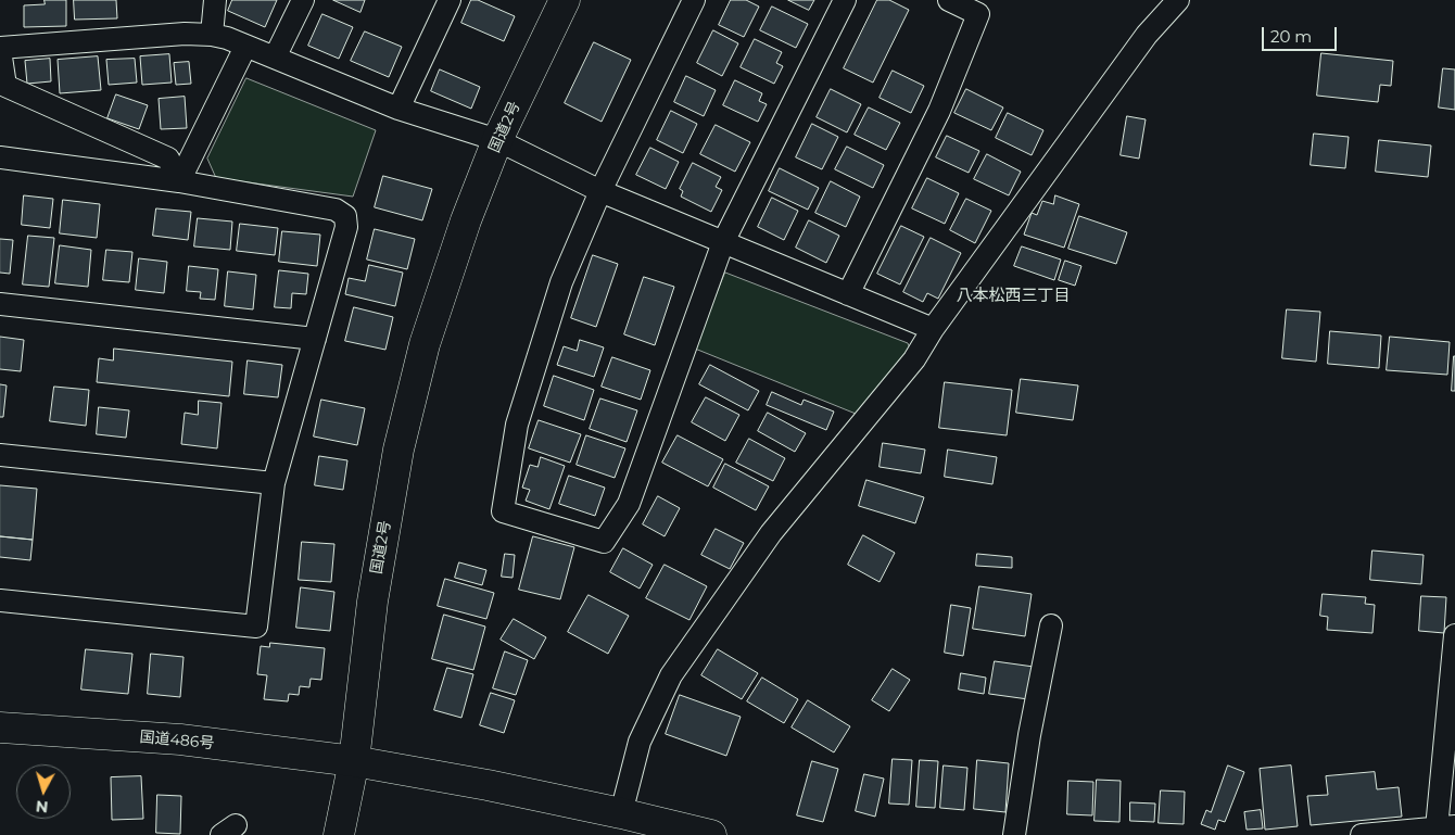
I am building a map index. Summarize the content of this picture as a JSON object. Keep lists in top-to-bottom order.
{
  "streets": {
    "main road": ["国道2号", "国道486号"]
  },
  "crossings": [
    ["国道2号", "国道486号"]
  ],
  "districts": ["八本松西三丁目"],
  "scale_bar": "20 m",
  "north": "bottom"
}
